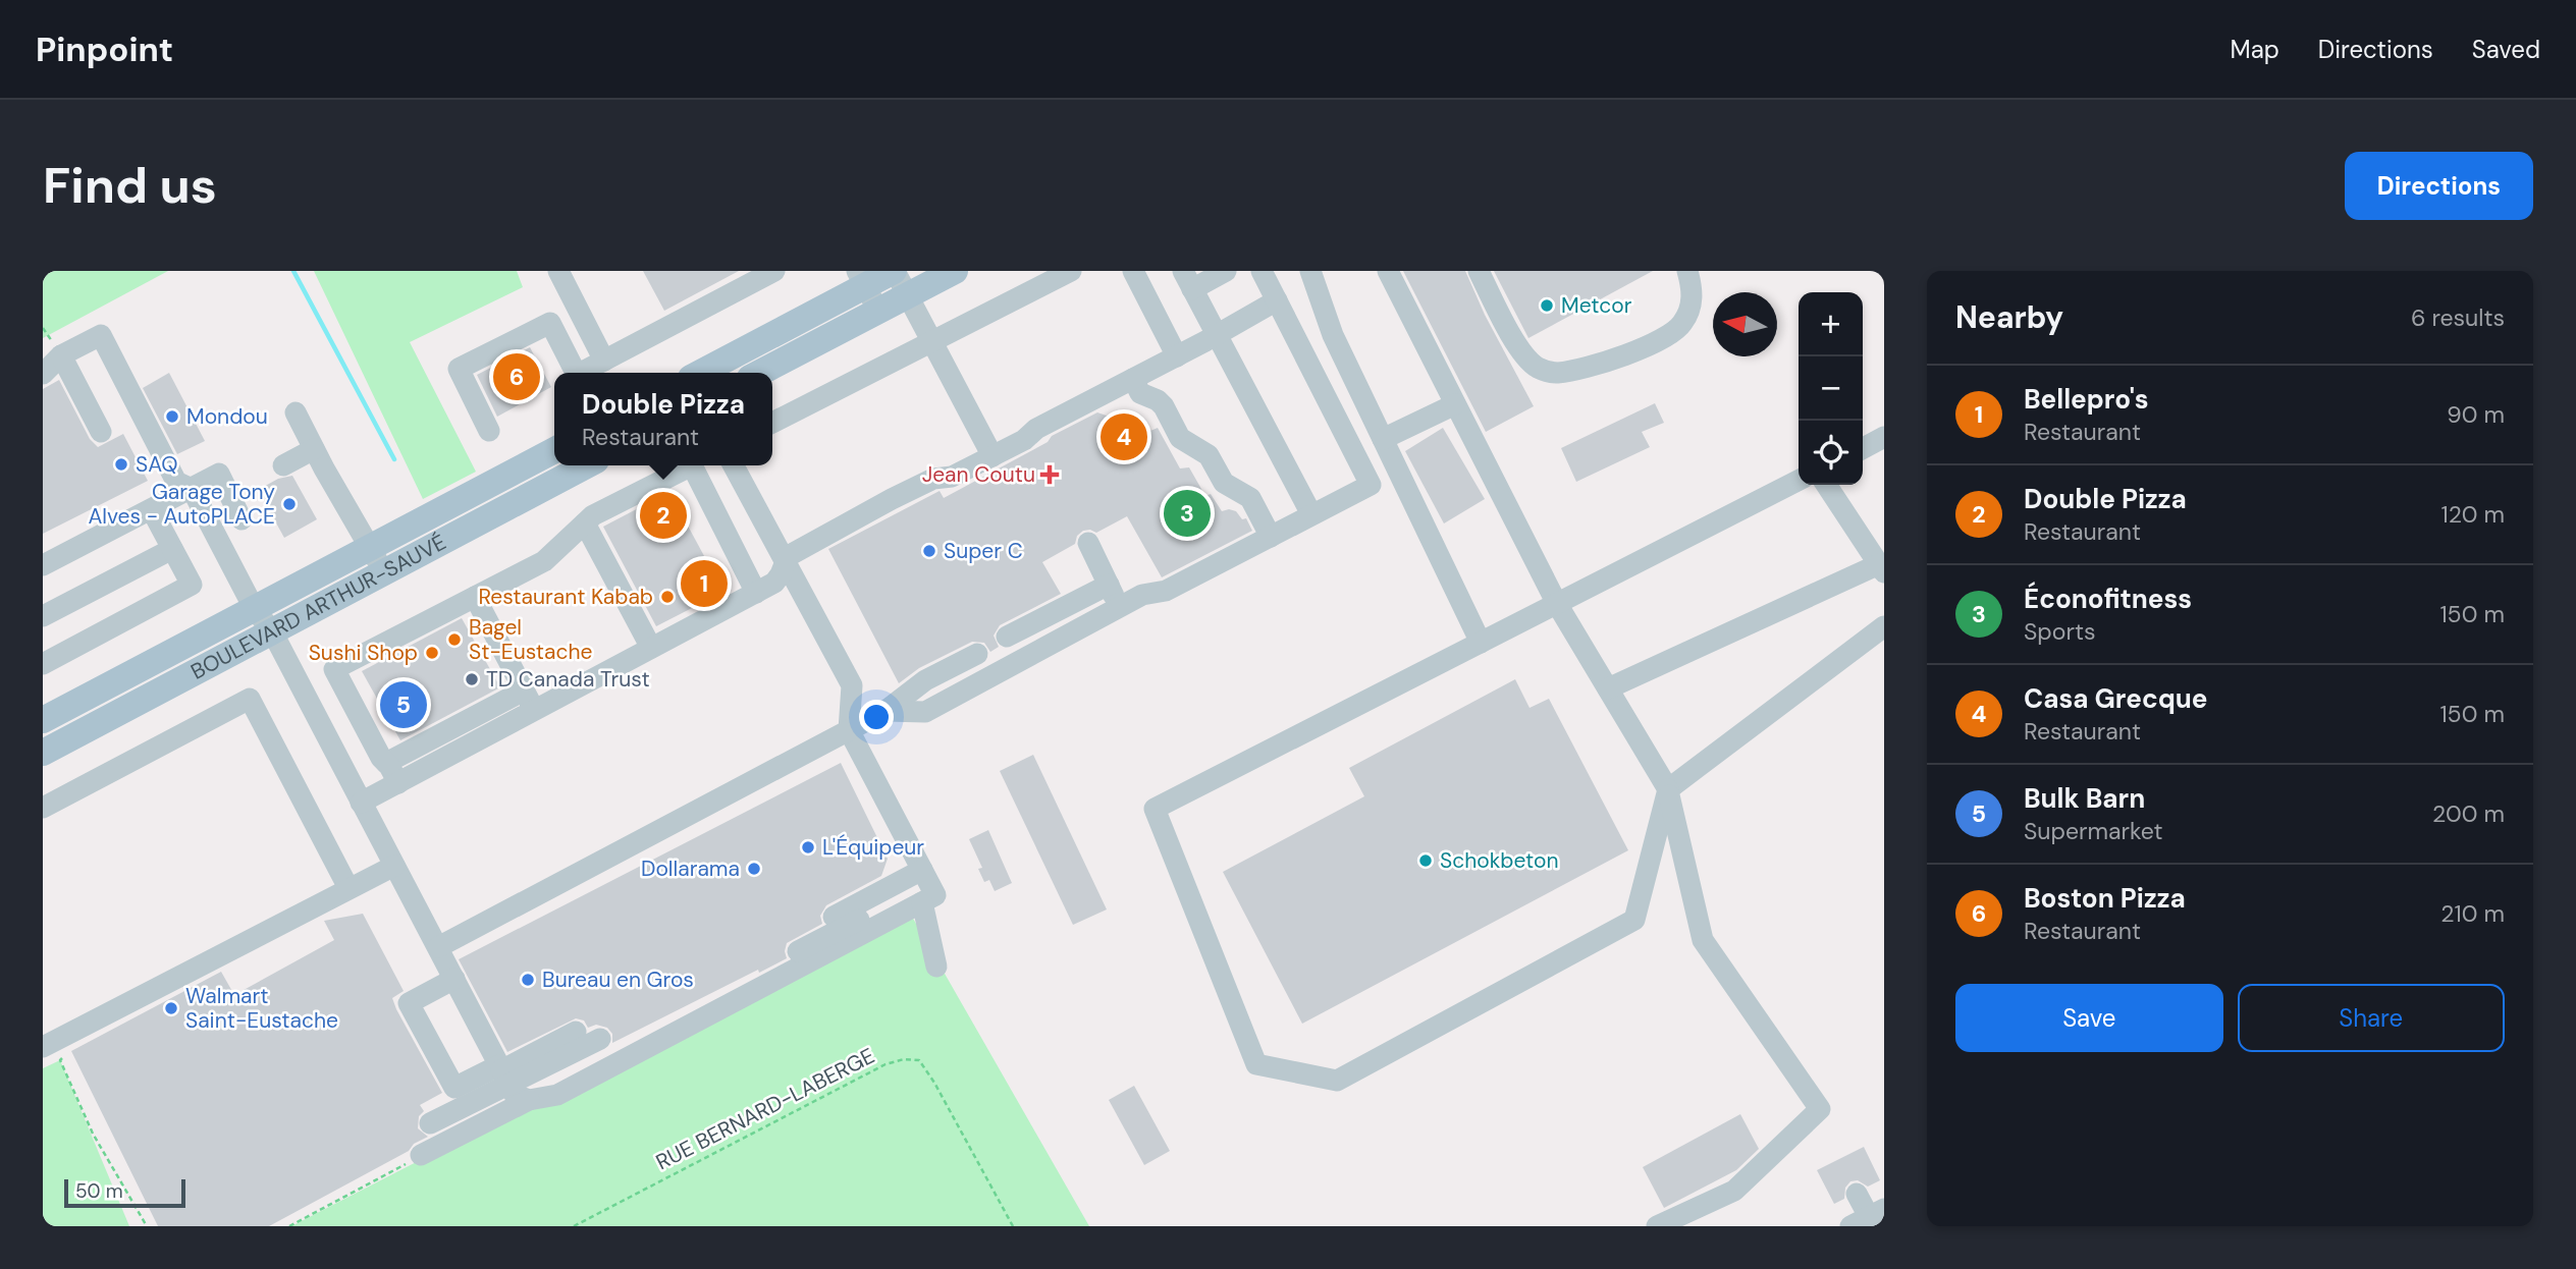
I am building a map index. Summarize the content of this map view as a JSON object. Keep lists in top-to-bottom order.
{
  "streets": {
    "main road": ["BOULEVARD ARTHUR-SAUVÉ"],
    "path": ["RUE BERNARD-LABERGE"]
  },
  "places": {
    "other": [
      "Metcor",
      "Mondou",
      "SAQ",
      "Garage Tony Alves - AutoPLACE",
      "Super C",
      "Restaurant Kabab",
      "Bagel St-Eustache",
      "Sushi Shop",
      "TD Canada Trust",
      "L'Équipeur",
      "Schokbeton",
      "Dollarama",
      "Bureau en Gros",
      "Walmart Saint-Eustache"
    ],
    "health": ["Jean Coutu"]
  },
  "scale_bar": "50 m",
  "north": "left",
  "page": {
    "header": "Pinpoint",
    "nav": ["Map", "Directions", "Saved"],
    "buttons": [
      "Directions",
      ["Save", "Share"]
    ],
    "title": "Find us",
    "heading": ["Nearby", "6 results"],
    "map_buttons": ["+", "−"],
    "pins": [
      "6",
      "4",
      "3",
      "2",
      "1",
      "5"
    ],
    "list": [
      {
        "mark": "1",
        "name": "Bellepro's",
        "note": "Restaurant",
        "value": "90 m"
      },
      {
        "mark": "2",
        "name": "Double Pizza",
        "note": "Restaurant",
        "value": "120 m"
      },
      {
        "mark": "3",
        "name": "Éconofitness",
        "note": "Sports",
        "value": "150 m"
      },
      {
        "mark": "4",
        "name": "Casa Grecque",
        "note": "Restaurant",
        "value": "150 m"
      },
      {
        "mark": "5",
        "name": "Bulk Barn",
        "note": "Supermarket",
        "value": "200 m"
      },
      {
        "mark": "6",
        "name": "Boston Pizza",
        "note": "Restaurant",
        "value": "210 m"
      }
    ],
    "popup": ["Double Pizza", "Restaurant"],
    "scale": "50 m"
  }
}
